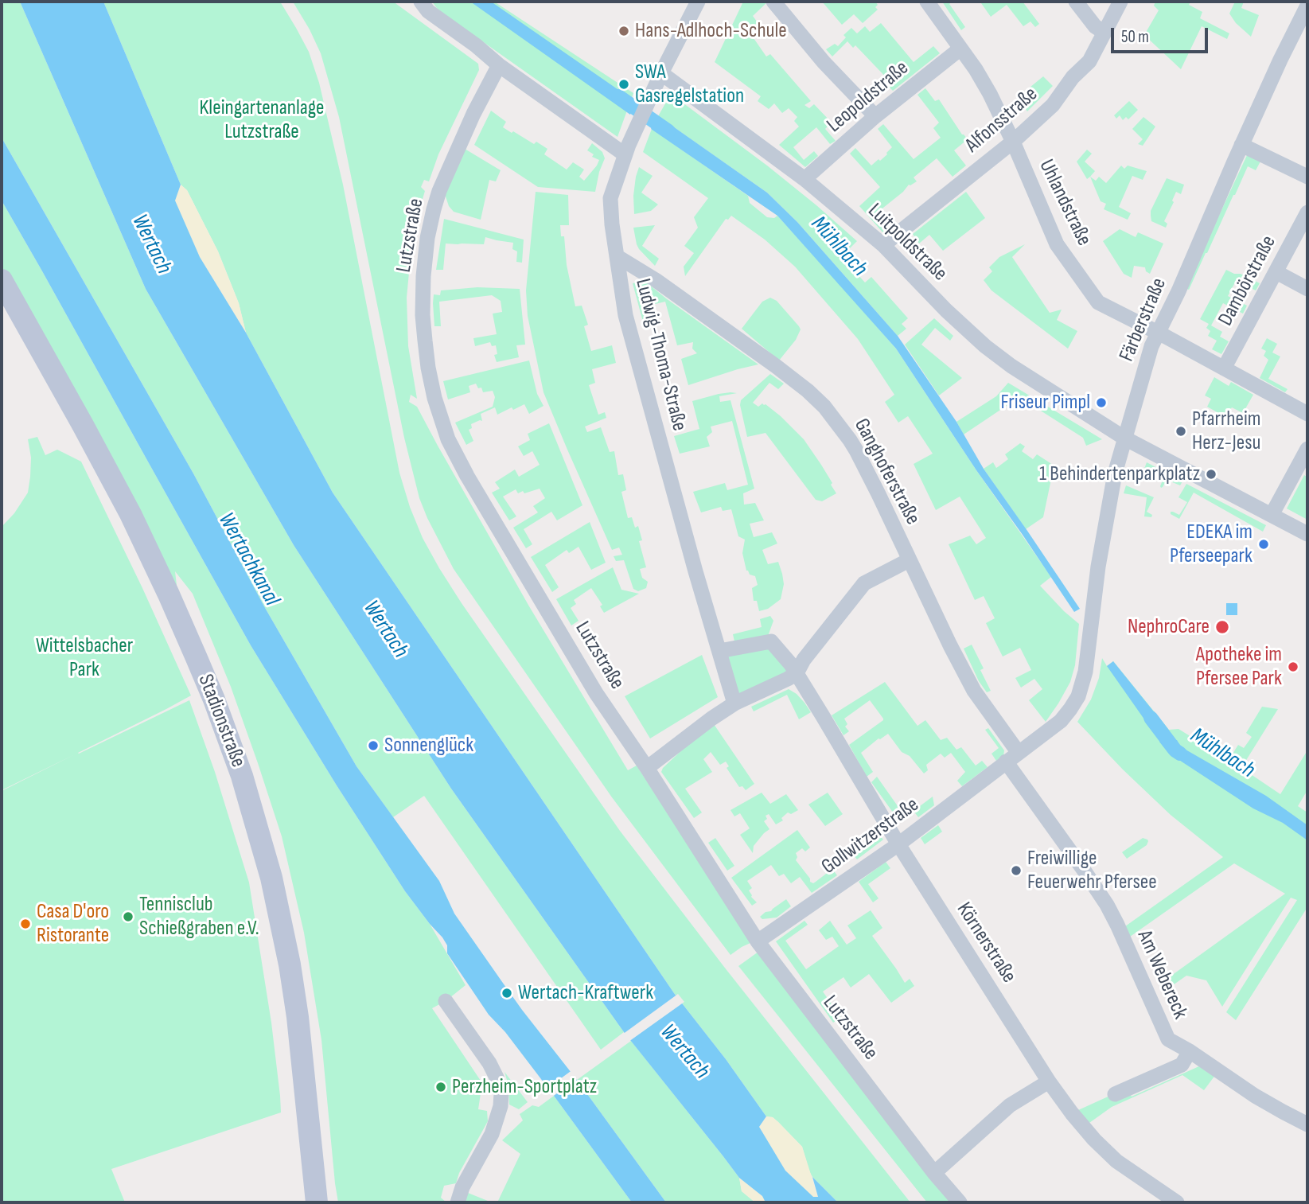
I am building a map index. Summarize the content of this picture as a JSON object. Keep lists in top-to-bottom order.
{
  "streets": {
    "street": [
      "Leopoldstraße",
      "Alfonsstraße",
      "Uhlandstraße",
      "Lutzstraße",
      "Luitpoldstraße",
      "Dambörstraße",
      "Färberstraße",
      "Ludwig-Thoma-Straße",
      "Ganghoferstraße",
      "Stadionstraße",
      "Gollwitzerstraße",
      "Körnerstraße",
      "Am Webereck"
    ]
  },
  "crossings": [
    ["Leopoldstraße", "Uhlandstraße"],
    ["Leopoldstraße", "Luitpoldstraße"],
    ["Alfonsstraße", "Uhlandstraße"],
    ["Alfonsstraße", "Luitpoldstraße"],
    ["Uhlandstraße", "Dambörstraße"],
    ["Uhlandstraße", "Färberstraße"],
    ["Lutzstraße", "Gollwitzerstraße"],
    ["Luitpoldstraße", "Färberstraße"],
    ["Luitpoldstraße", "Ludwig-Thoma-Straße"],
    ["Färberstraße", "Gollwitzerstraße"],
    ["Ludwig-Thoma-Straße", "Ganghoferstraße"],
    ["Ludwig-Thoma-Straße", "Körnerstraße"],
    ["Ganghoferstraße", "Gollwitzerstraße"],
    ["Gollwitzerstraße", "Körnerstraße"],
    ["Gollwitzerstraße", "Am Webereck"]
  ],
  "water": ["Wertach", "Mühlbach", "Wertachkanal"],
  "parks": ["Kleingartenanlage Lutzstraße", "Wittelsbacher Park"],
  "places": [
    "Hans-Adlhoch-Schule",
    "SWA Gasregelstation",
    "Friseur Pimpl",
    "Pfarrheim Herz-Jesu",
    "1 Behindertenparkplatz",
    "EDEKA im Pferseepark",
    "NephroCare",
    "Apotheke im Pfersee Park",
    "Sonnenglück",
    "Freiwillige Feuerwehr Pfersee",
    "Tennisclub Schießgraben e.V.",
    "Casa D'oro Ristorante",
    "Wertach-Kraftwerk",
    "Perzheim-Sportplatz"
  ],
  "scale_bar": "50 m"
}
